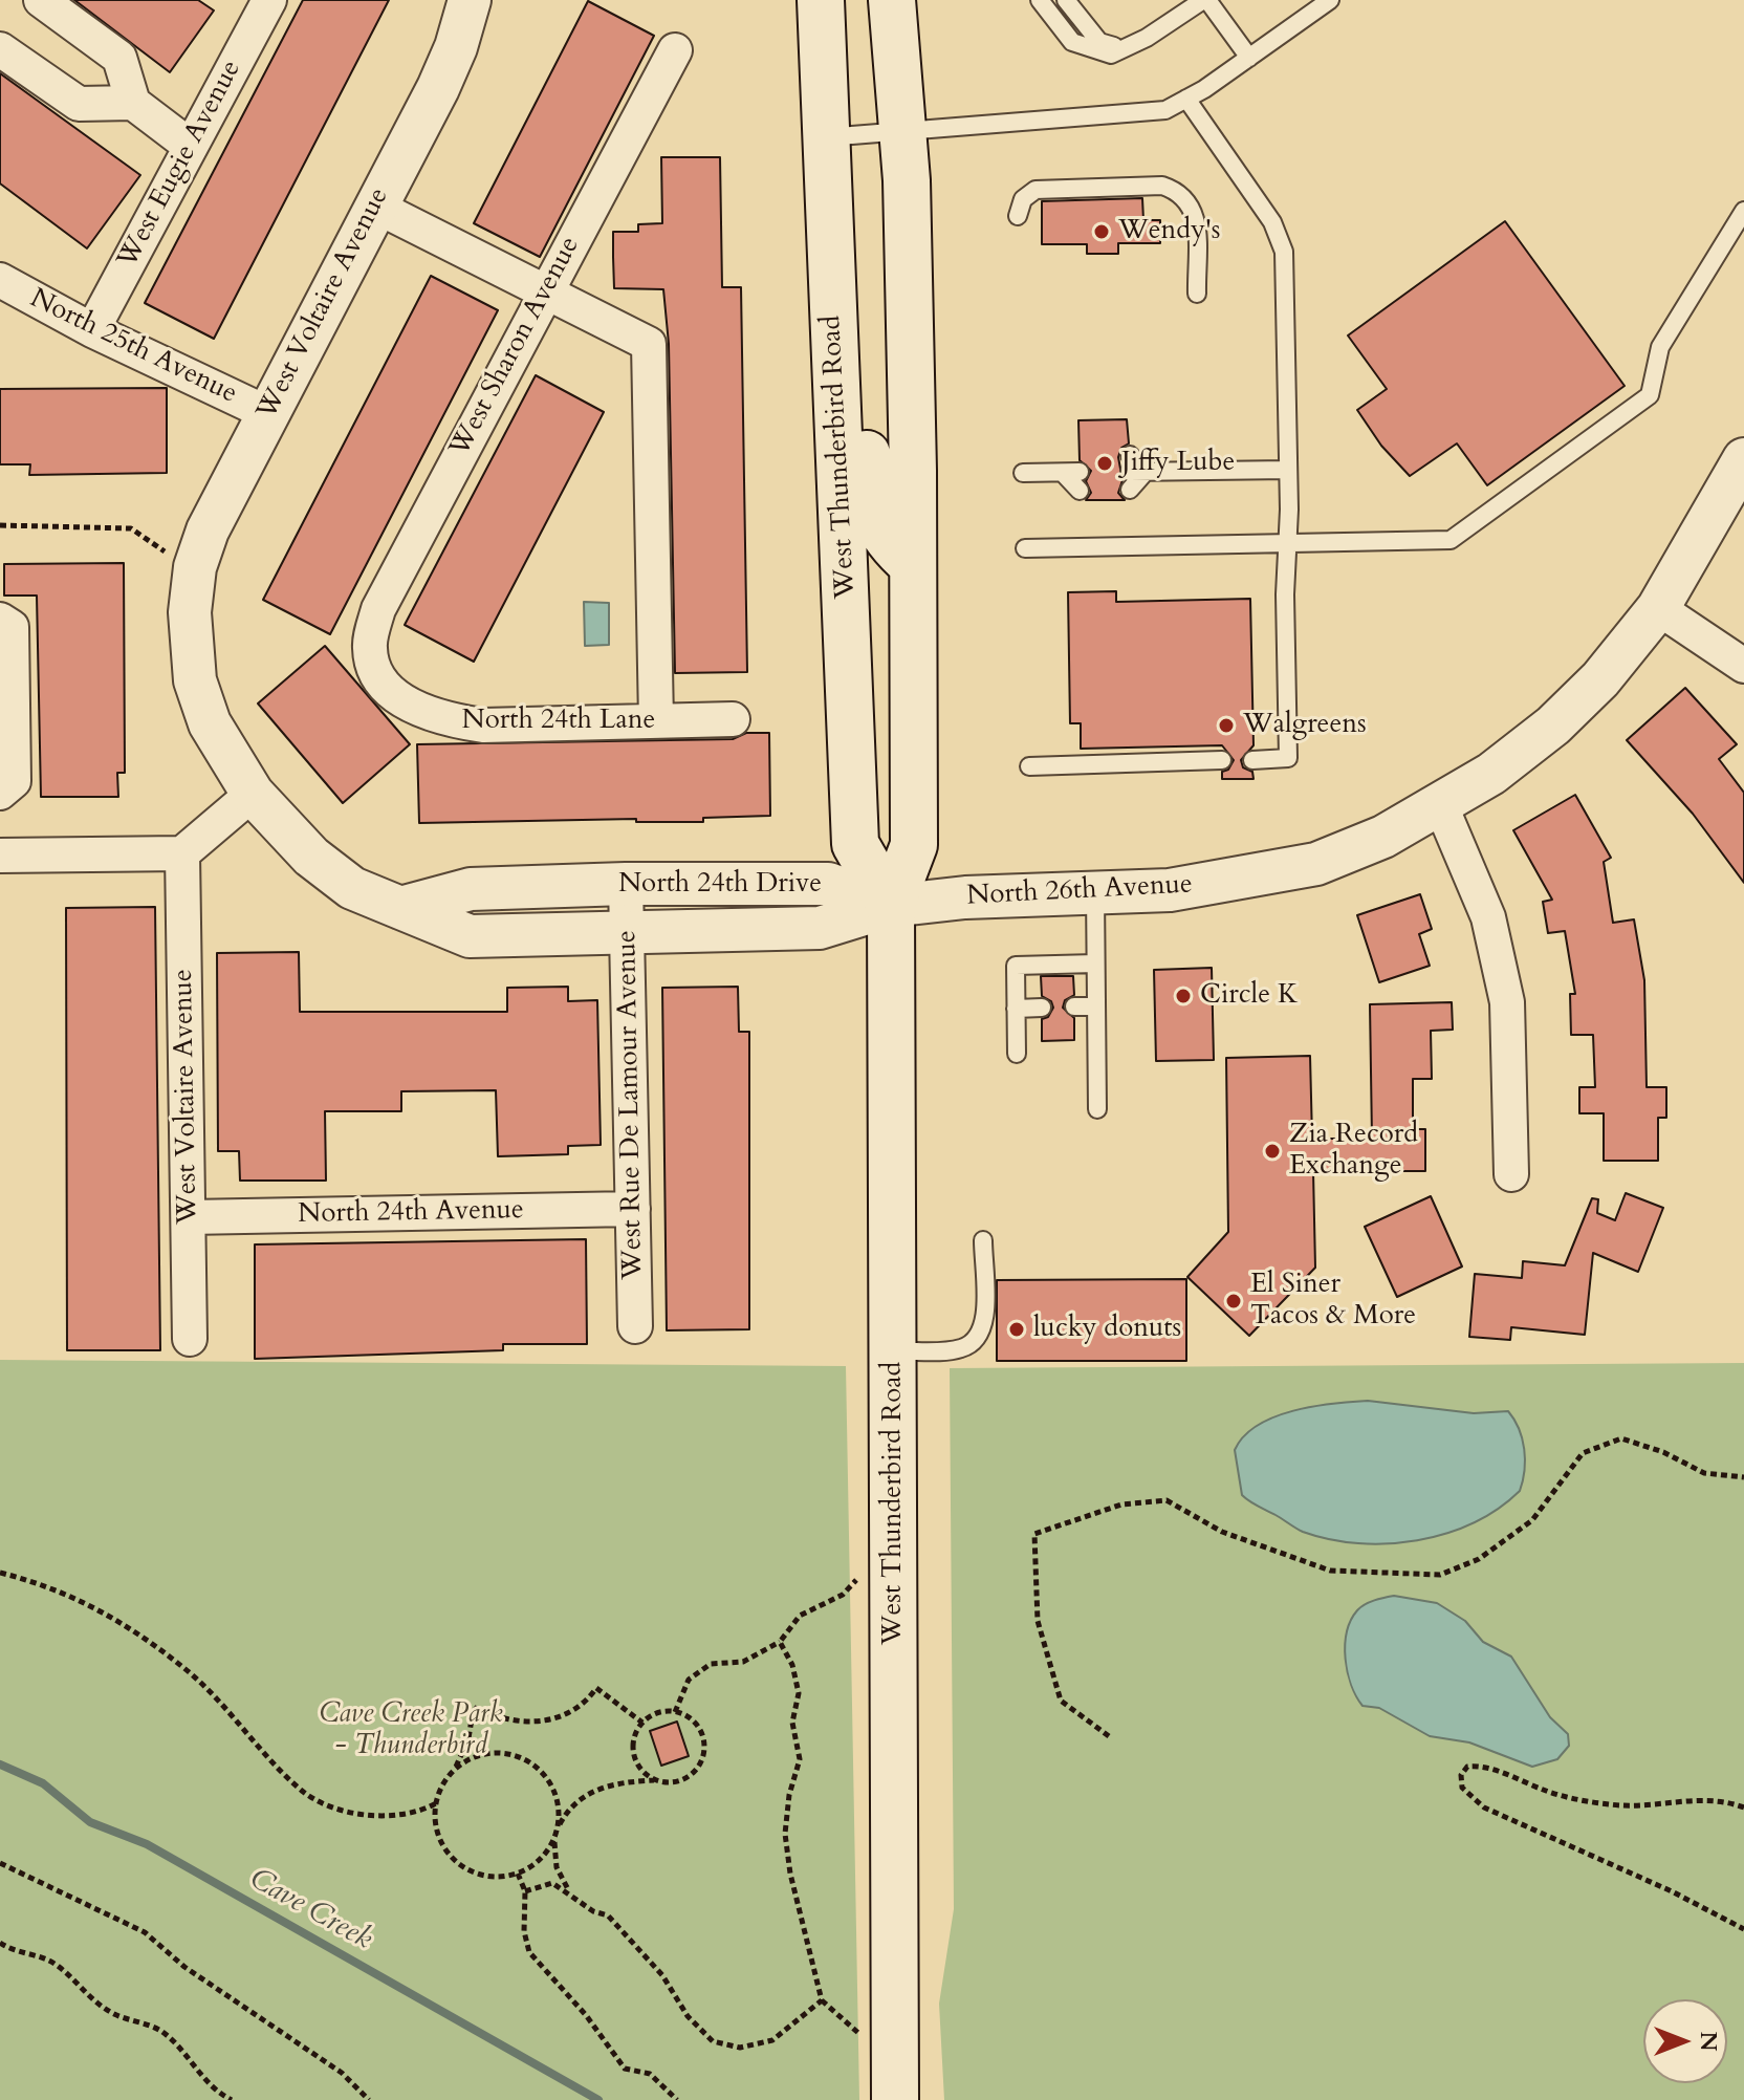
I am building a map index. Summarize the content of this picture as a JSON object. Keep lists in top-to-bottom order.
{
  "streets": {
    "main road": ["West Thunderbird Road"],
    "street": [
      "West Eugie Avenue",
      "West Voltaire Avenue",
      "North 25th Avenue",
      "West Sharon Avenue",
      "North 24th Lane",
      "North 24th Drive",
      "North 26th Avenue",
      "West Rue De Lamour Avenue",
      "North 24th Avenue"
    ]
  },
  "crossings": [
    ["West Eugie Avenue", "North 25th Avenue"],
    ["West Voltaire Avenue", "North 25th Avenue"],
    ["West Voltaire Avenue", "North 24th Drive"],
    ["West Voltaire Avenue", "North 24th Avenue"],
    ["West Sharon Avenue", "North 24th Lane"],
    ["West Thunderbird Road", "North 24th Drive"],
    ["West Thunderbird Road", "North 26th Avenue"],
    ["North 24th Drive", "North 26th Avenue"],
    ["North 24th Drive", "West Rue De Lamour Avenue"],
    ["West Rue De Lamour Avenue", "North 24th Avenue"]
  ],
  "water": ["Cave Creek"],
  "parks": ["Cave Creek Park - Thunderbird"],
  "places": [
    "Wendy's",
    "Jiffy Lube",
    "Walgreens",
    "Circle K",
    "Zia Record Exchange",
    "El Siner Tacos & More",
    "lucky donuts"
  ],
  "north": "right"
}
